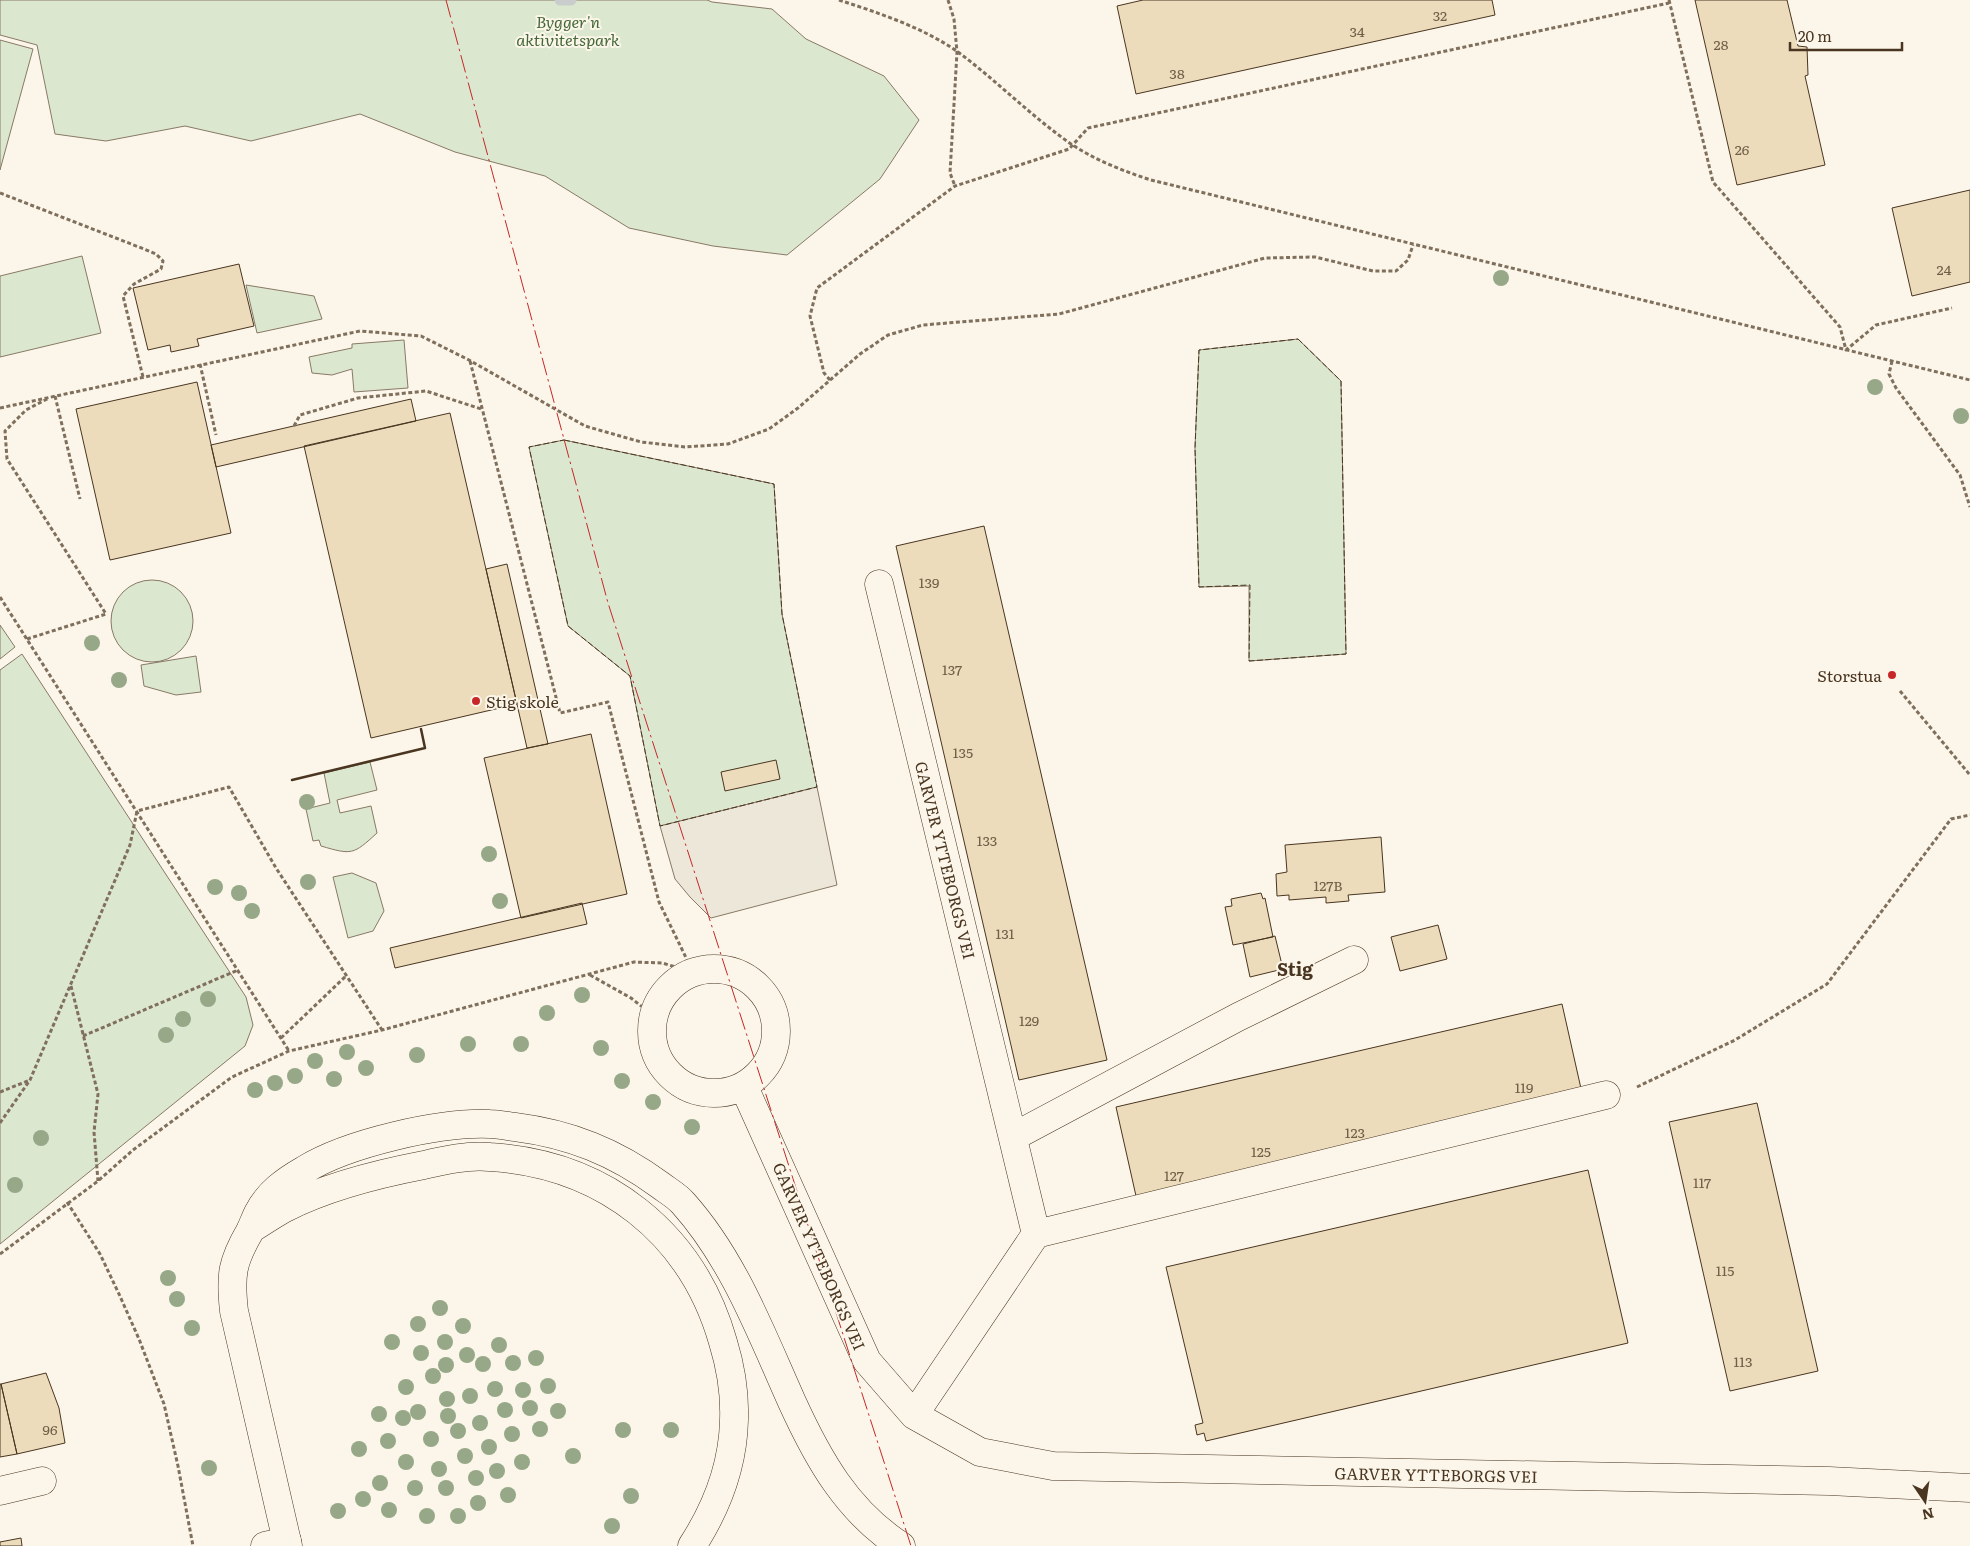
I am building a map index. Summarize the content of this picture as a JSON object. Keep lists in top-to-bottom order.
{
  "streets": {
    "main road": ["GARVER YTTEBORGS VEI"]
  },
  "districts": ["Stig"],
  "parks": ["Bygger'n aktivitetspark"],
  "places": ["Storstua", "Stig skole"],
  "house_numbers": [
    "32",
    "34",
    "28",
    "38",
    "26",
    "24",
    "139",
    "137",
    "135",
    "133",
    "127B",
    "131",
    "129",
    "119",
    "123",
    "125",
    "127",
    "117",
    "115",
    "113",
    "96"
  ],
  "scale_bar": "20 m",
  "north": "bottom"
}
